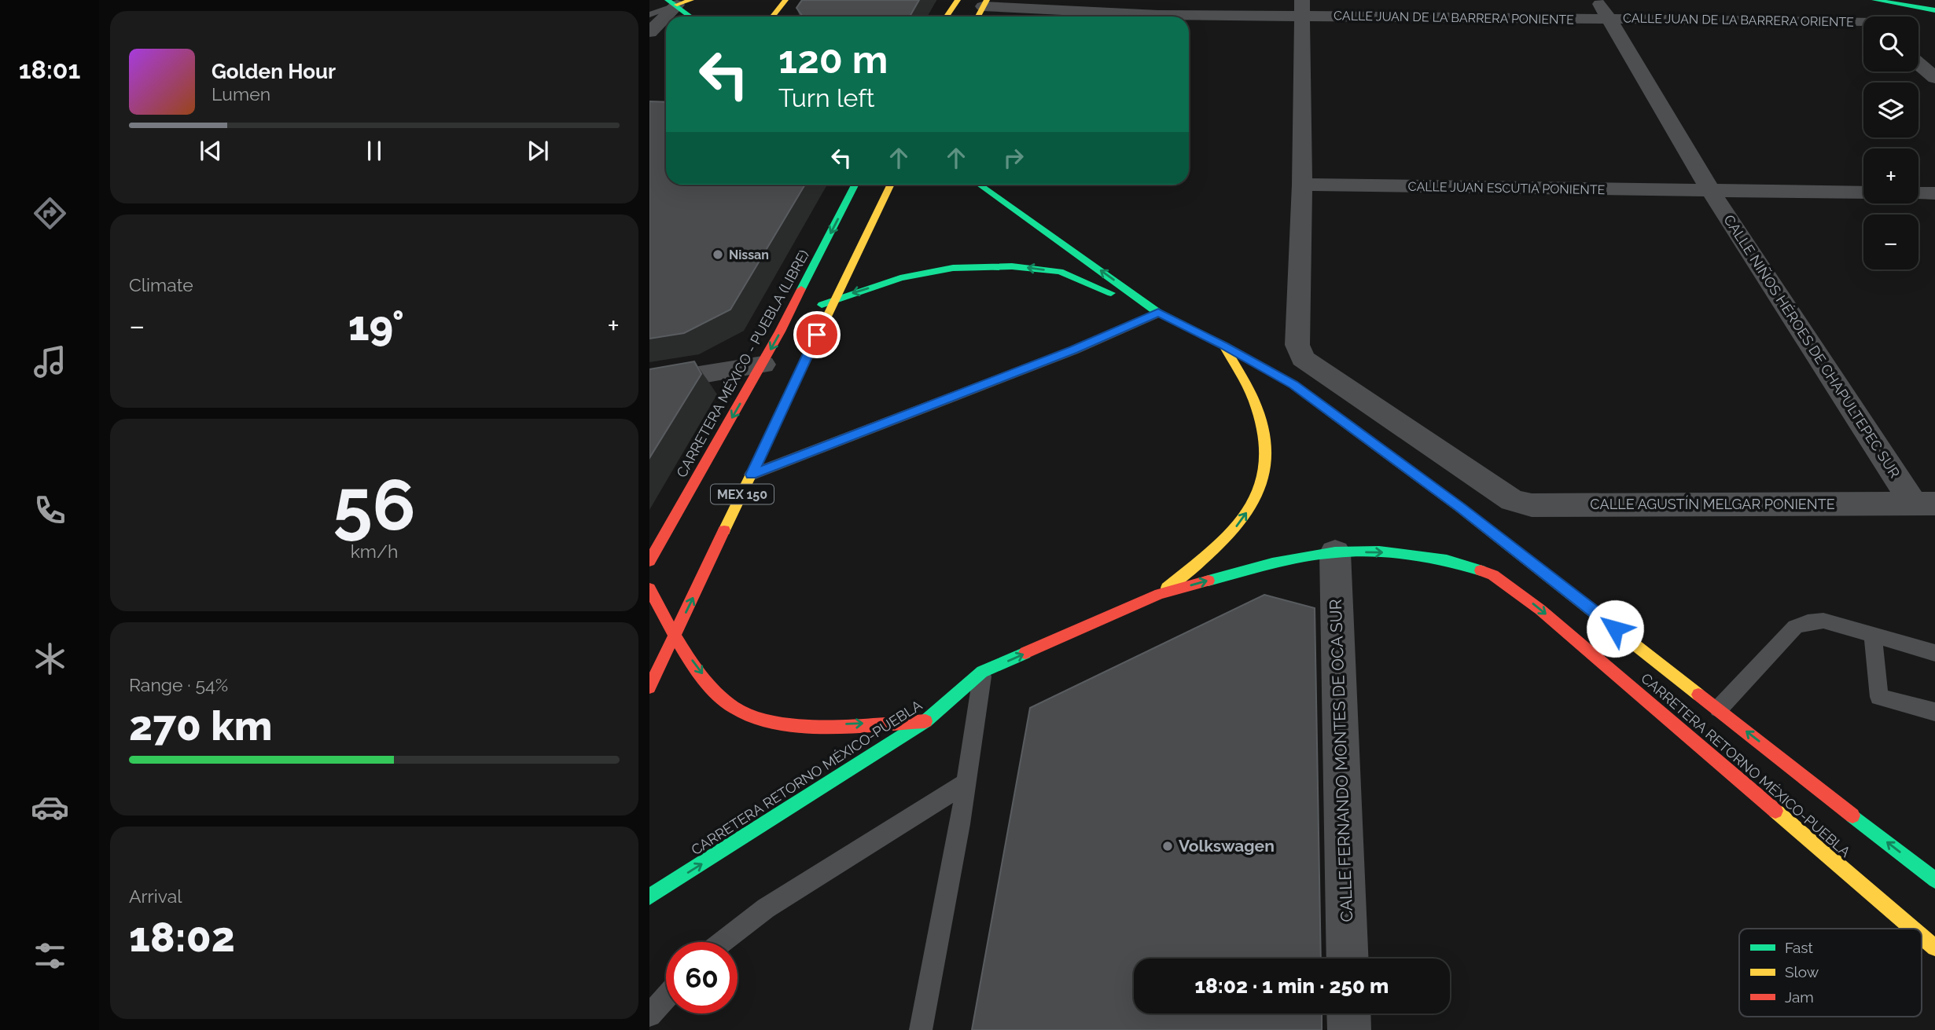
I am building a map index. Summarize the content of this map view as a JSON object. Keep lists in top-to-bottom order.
{
  "streets": {
    "main road": ["CARRETERA MÉXICO - PUEBLA (LIBRE)", "MEX 150", "CARRETERA RETORNO MÉXICO-PUEBLA"],
    "street": [
      "CALLE JUAN DE LA BARRERA PONIENTE",
      "CALLE JUAN DE LA BARRERA ORIENTE",
      "CALLE JUAN ESCUTIA PONIENTE",
      "CALLE NIÑOS HÉROES DE CHAPULTEPEC SUR",
      "CALLE AGUSTÍN MELGAR PONIENTE",
      "CALLE FERNANDO MONTES DE OCA SUR"
    ]
  },
  "crossings": [
    ["CALLE JUAN DE LA BARRERA PONIENTE", "CALLE JUAN DE LA BARRERA ORIENTE"],
    ["CALLE JUAN DE LA BARRERA PONIENTE", "CALLE NIÑOS HÉROES DE CHAPULTEPEC SUR"],
    ["CALLE JUAN DE LA BARRERA ORIENTE", "CALLE NIÑOS HÉROES DE CHAPULTEPEC SUR"],
    ["CALLE JUAN ESCUTIA PONIENTE", "CALLE NIÑOS HÉROES DE CHAPULTEPEC SUR"],
    ["CALLE JUAN ESCUTIA PONIENTE", "CALLE AGUSTÍN MELGAR PONIENTE"],
    ["CALLE NIÑOS HÉROES DE CHAPULTEPEC SUR", "CALLE AGUSTÍN MELGAR PONIENTE"],
    ["CALLE FERNANDO MONTES DE OCA SUR", "CARRETERA RETORNO MÉXICO-PUEBLA"]
  ],
  "places": ["Nissan", "Volkswagen"],
  "legend": ["Fast", "Slow", "Jam"],
  "page": {
    "tabs": "18:01",
    "map_buttons": ["+", "−"],
    "turn": ["120 m", "Turn left"],
    "song": ["Golden Hour", "Lumen"],
    "tile": [
      "Climate",
      ["56", "km/h"],
      ["Range · 54%", "270 km"],
      ["Arrival", "18:02"]
    ],
    "heat": ["−", "19°", "+"],
    "limit": "60",
    "trip": "18:02 · 1 min · 250 m"
  }
}
